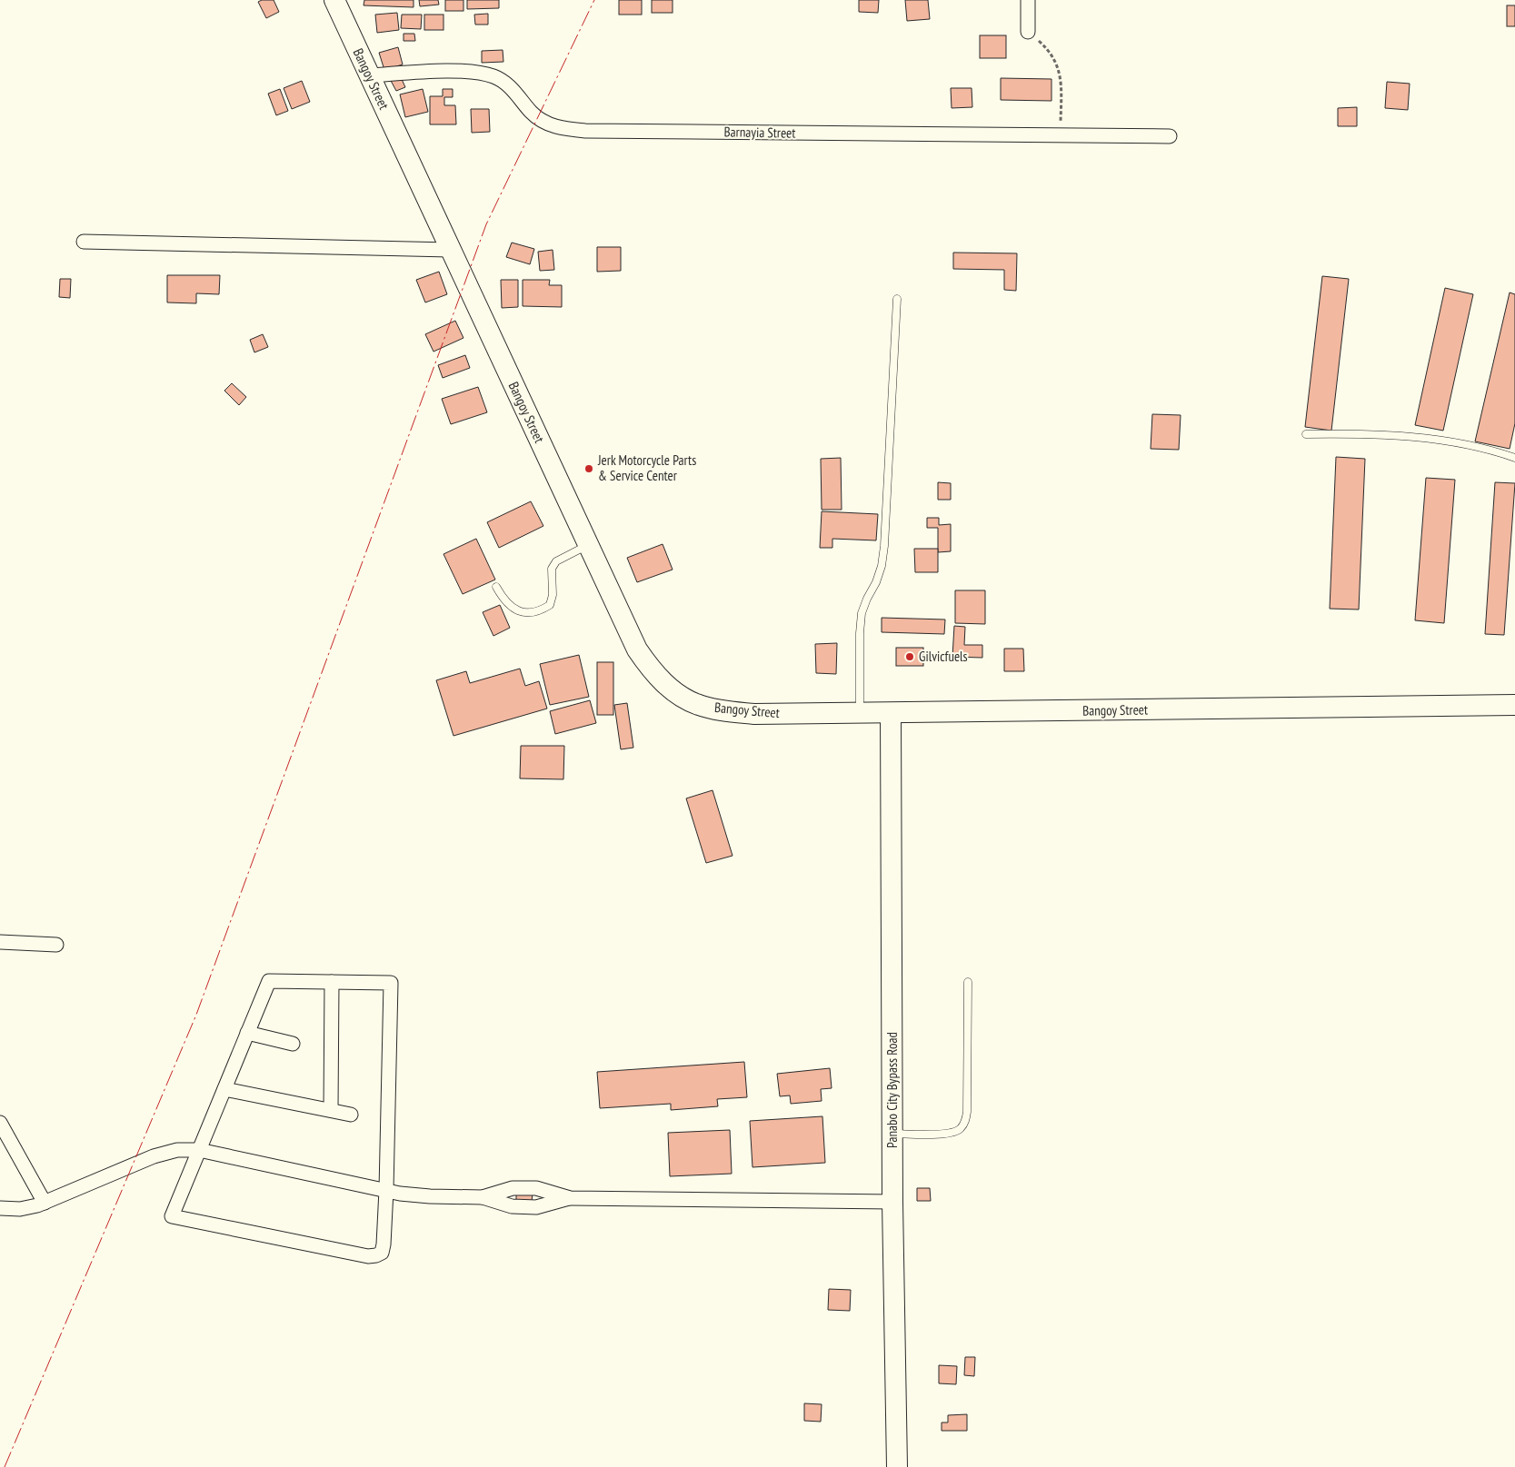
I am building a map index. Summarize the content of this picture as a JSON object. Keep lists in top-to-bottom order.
{
  "streets": {
    "main road": ["Bangoy Street", "Panabo City Bypass Road"],
    "street": ["Barnayia Street"]
  },
  "crossings": [
    ["Bangoy Street", "Barnayia Street"],
    ["Bangoy Street", "Panabo City Bypass Road"]
  ],
  "places": ["Jerk Motorcycle Parts & Service Center", "Gilvicfuels"]
}
